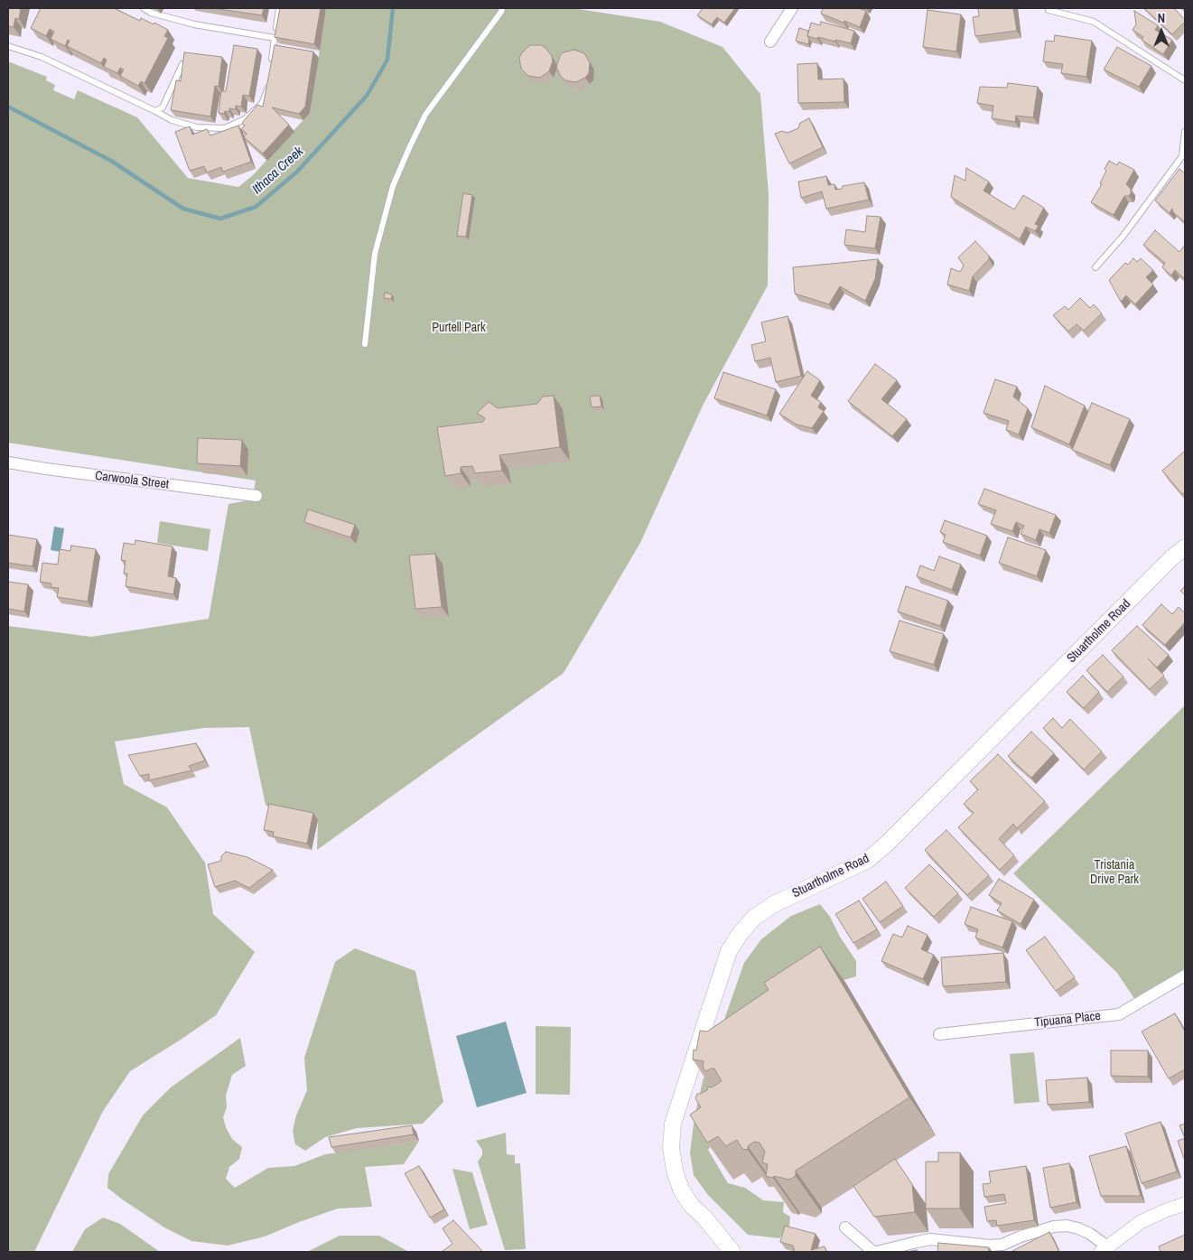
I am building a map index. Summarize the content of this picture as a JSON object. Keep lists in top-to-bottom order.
{
  "streets": {
    "main road": ["Stuartholme Road"],
    "street": ["Carwoola Street", "Tipuana Place"]
  },
  "water": ["Ithaca Creek"],
  "parks": ["Purtell Park", "Tristania Drive Park"],
  "north": "top"
}
